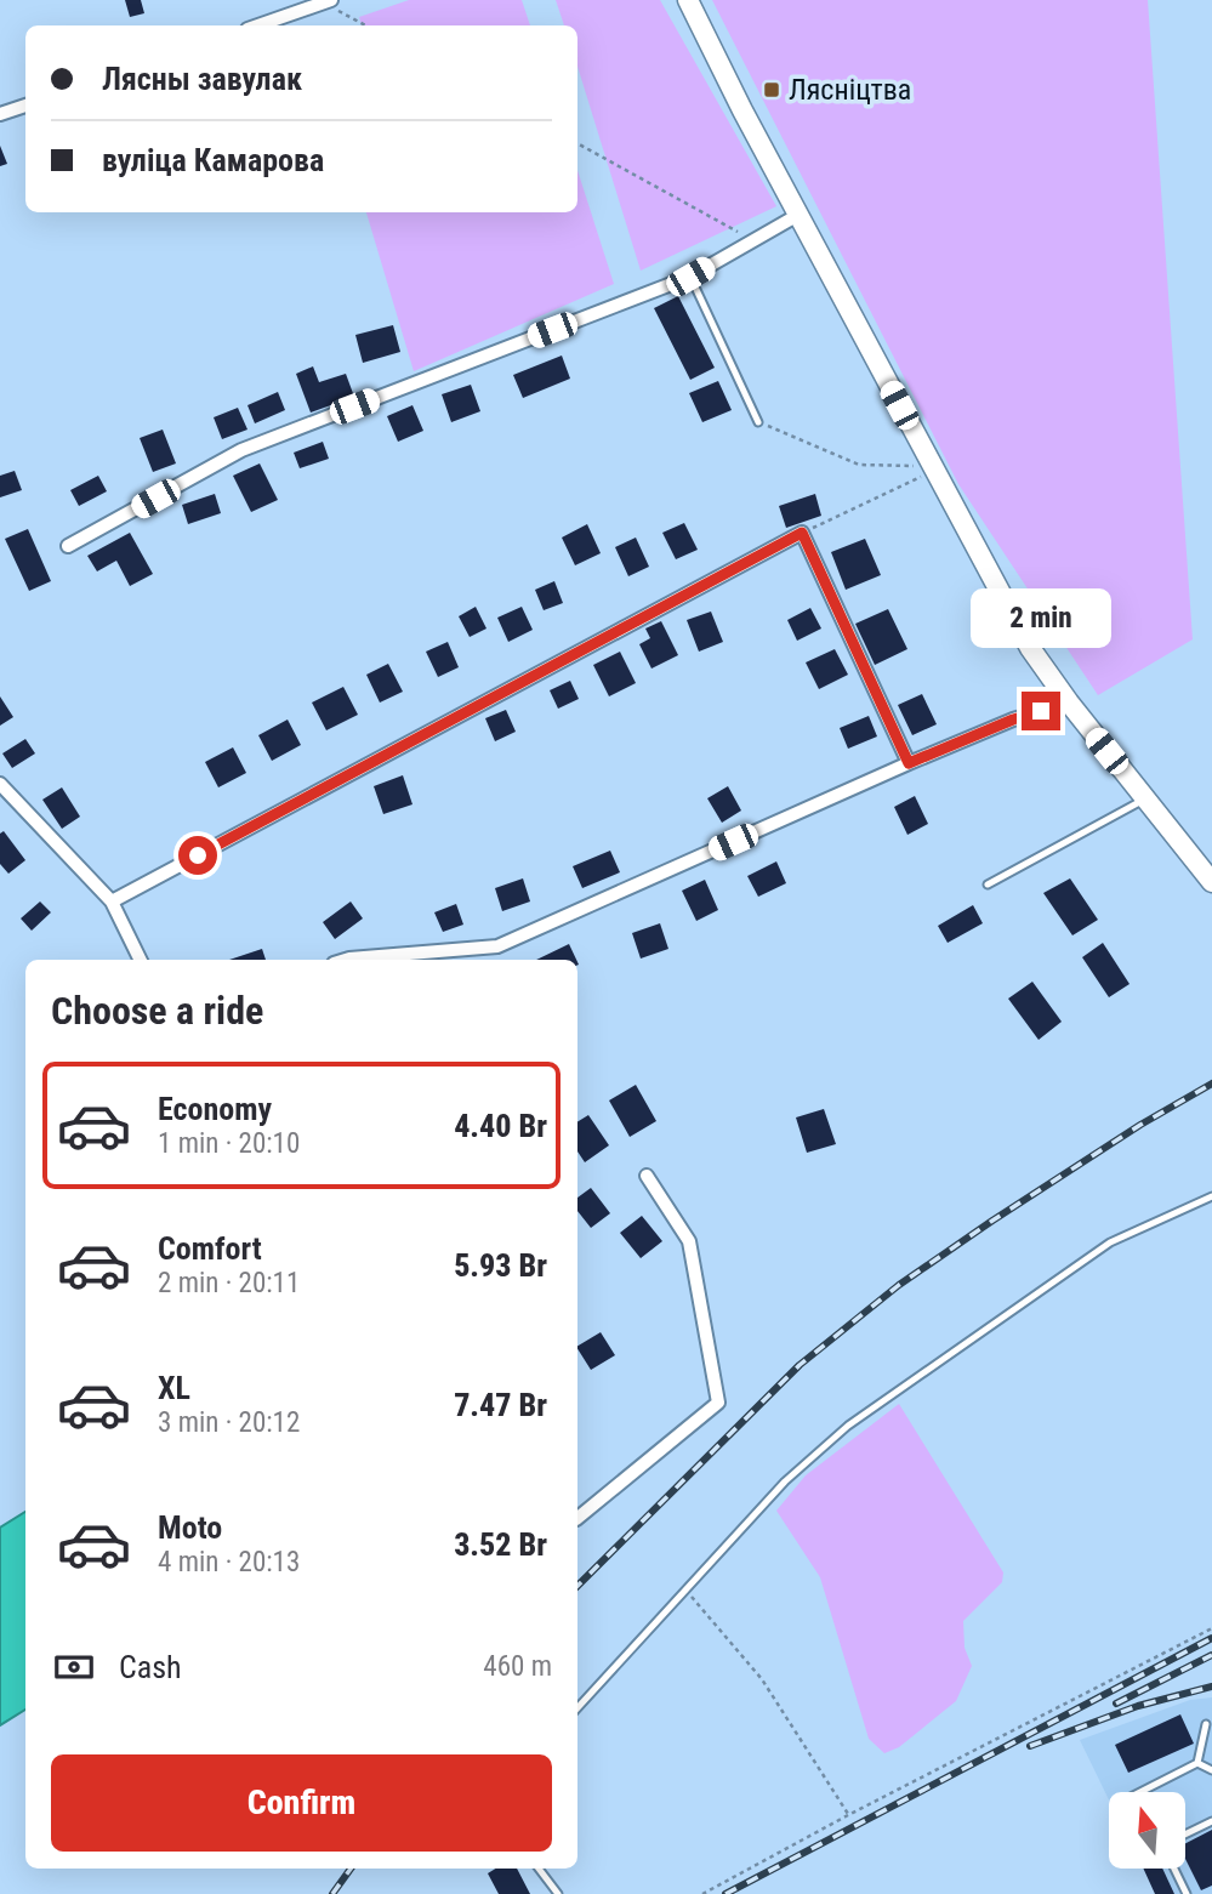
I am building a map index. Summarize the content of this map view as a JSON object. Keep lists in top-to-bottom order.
{
  "places": {
    "transit": ["Лясніцтва"]
  },
  "north": "top",
  "page": {
    "banner": ["Лясны завулак", "вуліца Камарова"],
    "bubble": "2 min",
    "heading": "Choose a ride",
    "list": [
      {
        "name": "Economy",
        "note": "1 min · 20:10",
        "value": "4.40 Br"
      },
      {
        "name": "Comfort",
        "note": "2 min · 20:11",
        "value": "5.93 Br"
      },
      {
        "name": "XL",
        "note": "3 min · 20:12",
        "value": "7.47 Br"
      },
      {
        "name": "Moto",
        "note": "4 min · 20:13",
        "value": "3.52 Br"
      }
    ],
    "pay": ["Cash", "460 m"],
    "buttons": "Confirm"
  }
}
